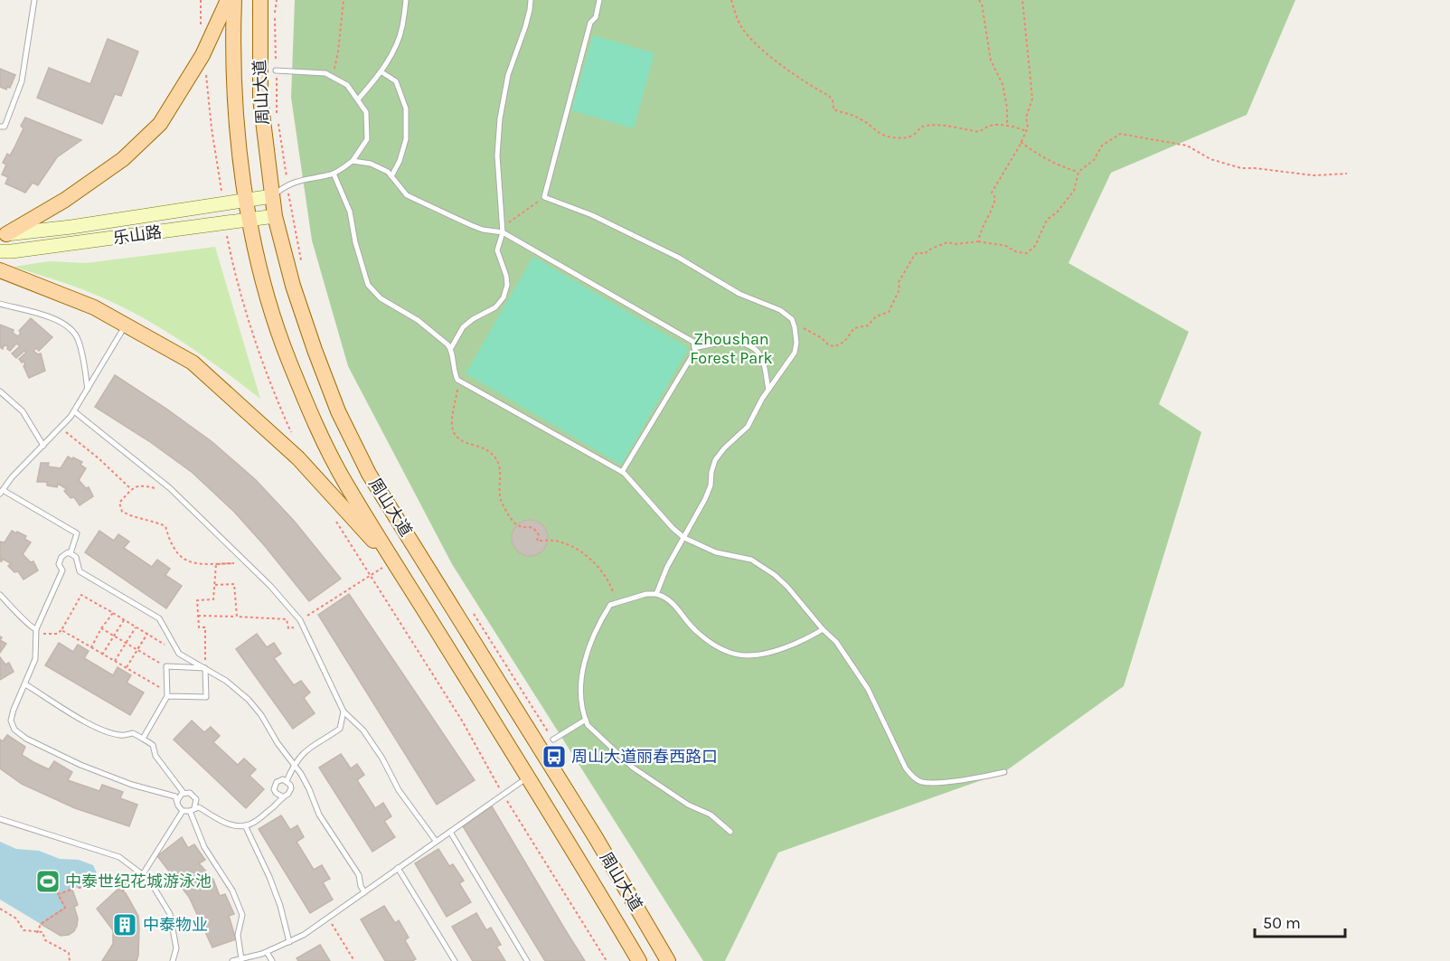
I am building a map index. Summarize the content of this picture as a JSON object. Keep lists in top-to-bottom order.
{
  "streets": {
    "main road": ["周山大道", "乐山路"]
  },
  "crossings": [
    ["周山大道", "乐山路"]
  ],
  "parks": ["Zhoushan Forest Park"],
  "places": {
    "bus stop": ["周山大道丽春西路口"],
    "sports": ["中泰世纪花城游泳池"],
    "building": ["中泰物业"]
  },
  "scale_bar": "50 m"
}
